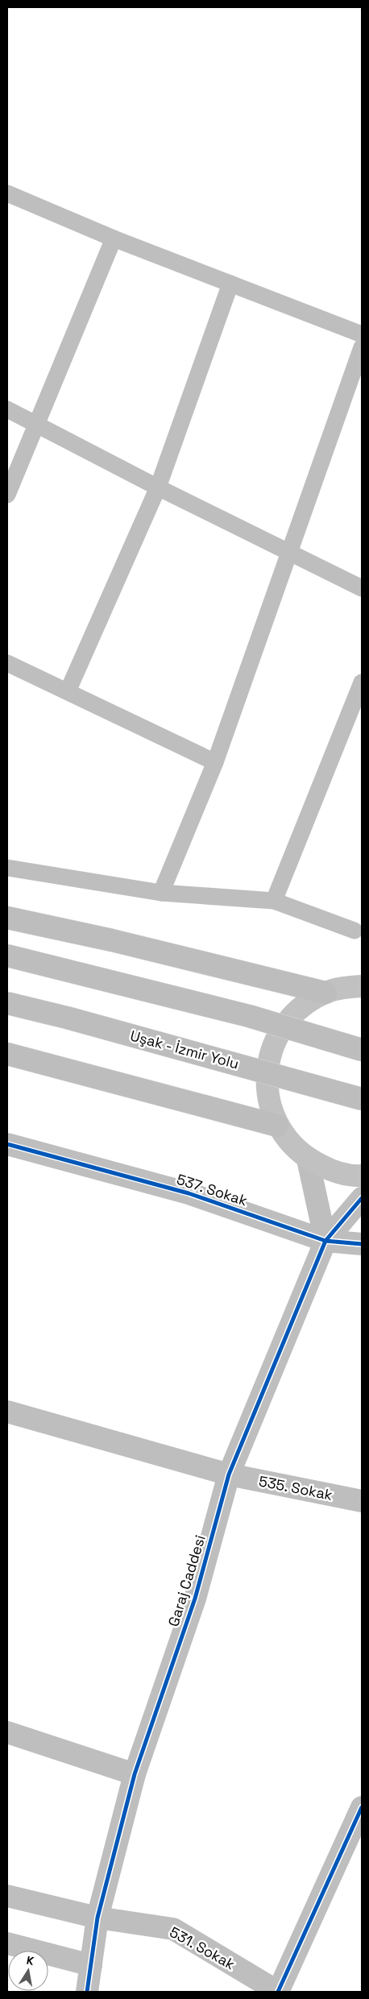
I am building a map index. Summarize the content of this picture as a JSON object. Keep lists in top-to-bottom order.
{
  "streets": {
    "highway": ["Uşak - İzmir Yolu"],
    "street": [
      "537. Sokak",
      "535. Sokak",
      "Garaj Caddesi",
      "531. Sokak"
    ]
  },
  "crossings": [
    ["537. Sokak", "Garaj Caddesi"],
    ["535. Sokak", "Garaj Caddesi"],
    ["Garaj Caddesi", "531. Sokak"]
  ],
  "north": "top"
}
